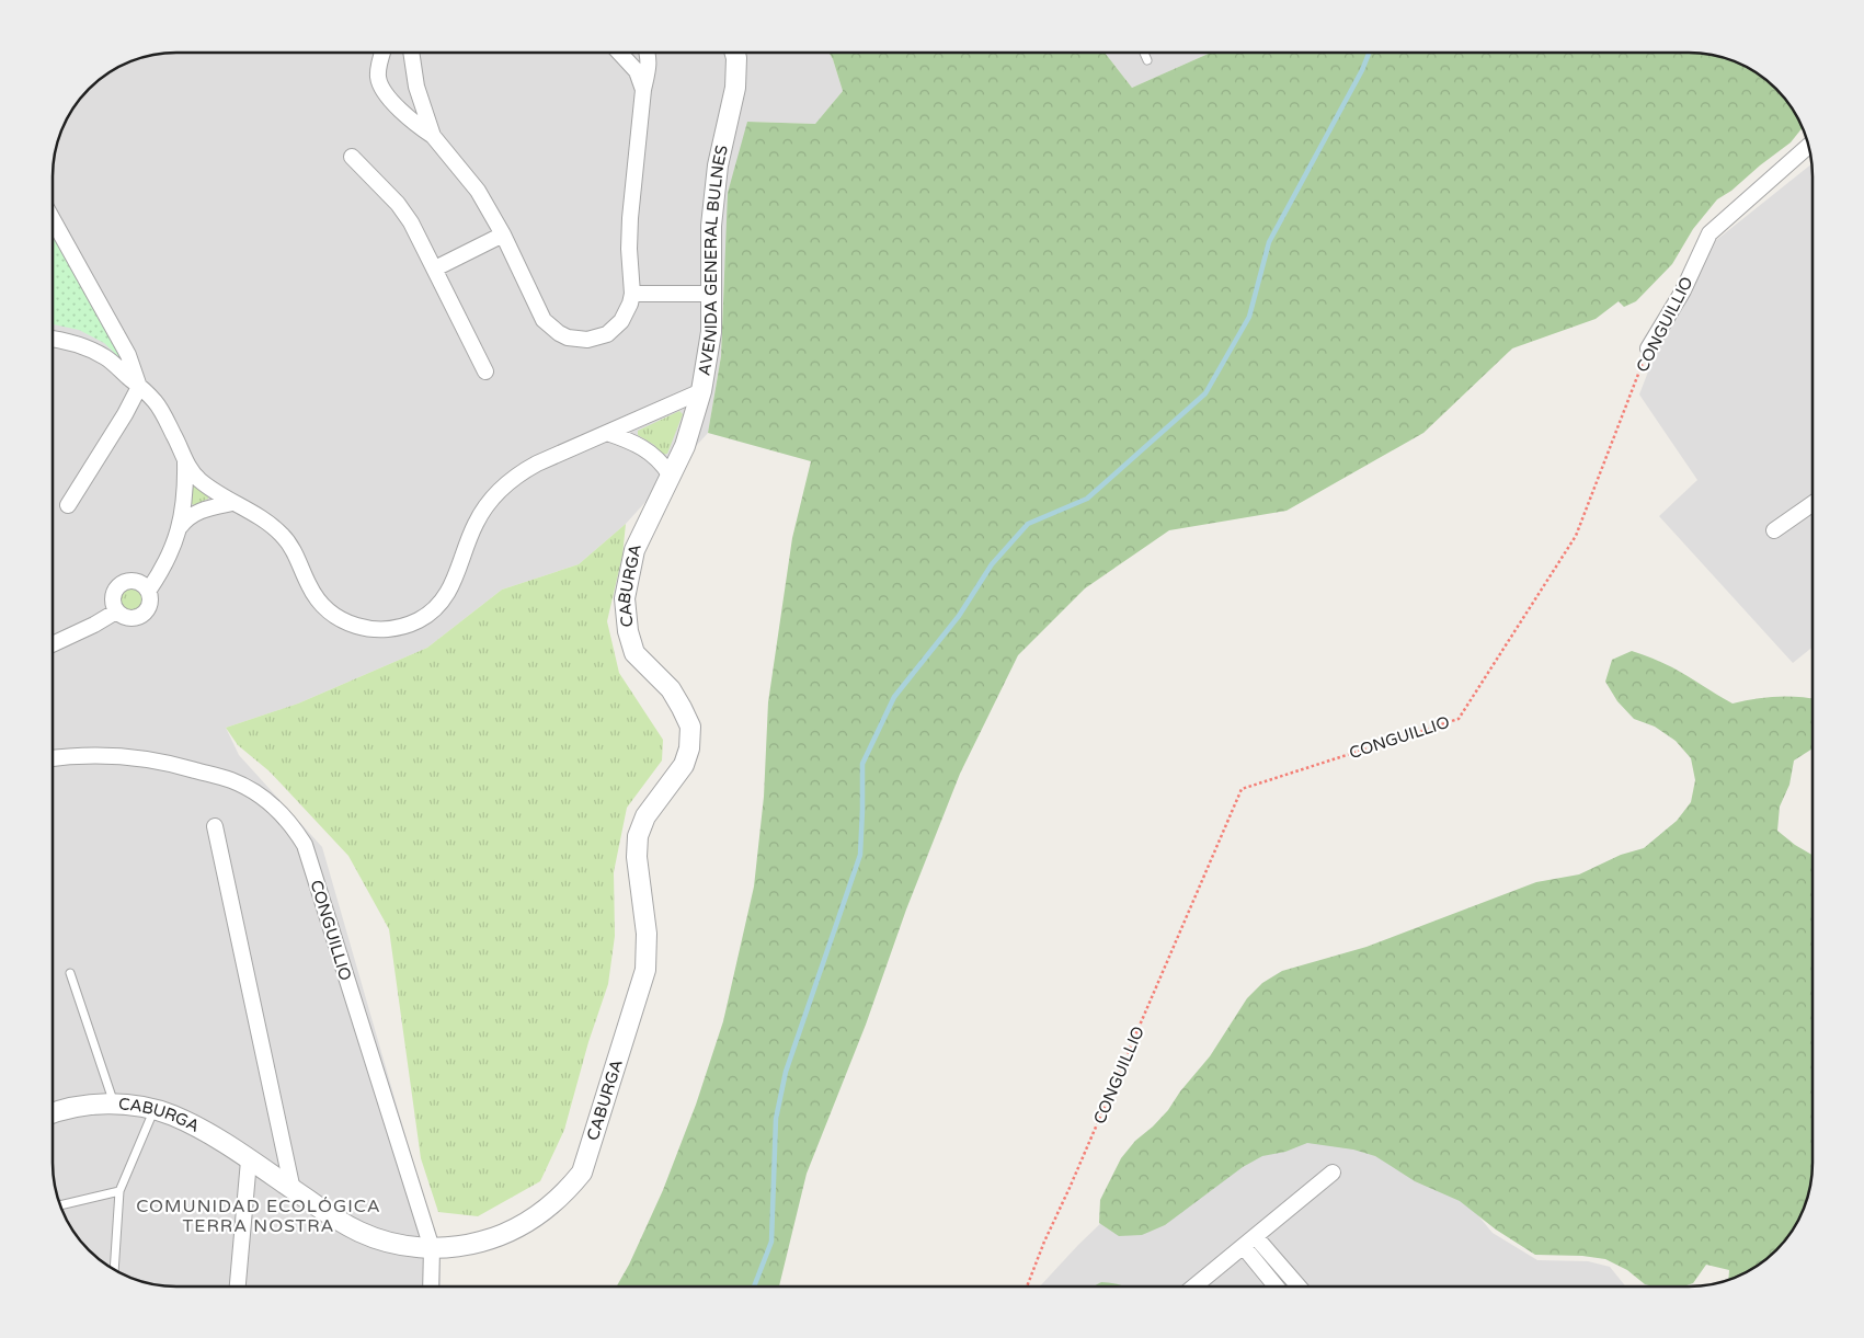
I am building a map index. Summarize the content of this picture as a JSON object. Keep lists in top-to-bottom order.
{
  "streets": {
    "street": ["AVENIDA GENERAL BULNES", "CONGUILLIO", "CABURGA"]
  },
  "crossings": [
    ["AVENIDA GENERAL BULNES", "CABURGA"],
    ["CONGUILLIO", "CABURGA"]
  ],
  "districts": ["COMUNIDAD ECOLÓGICA TERRA NOSTRA"]
}
